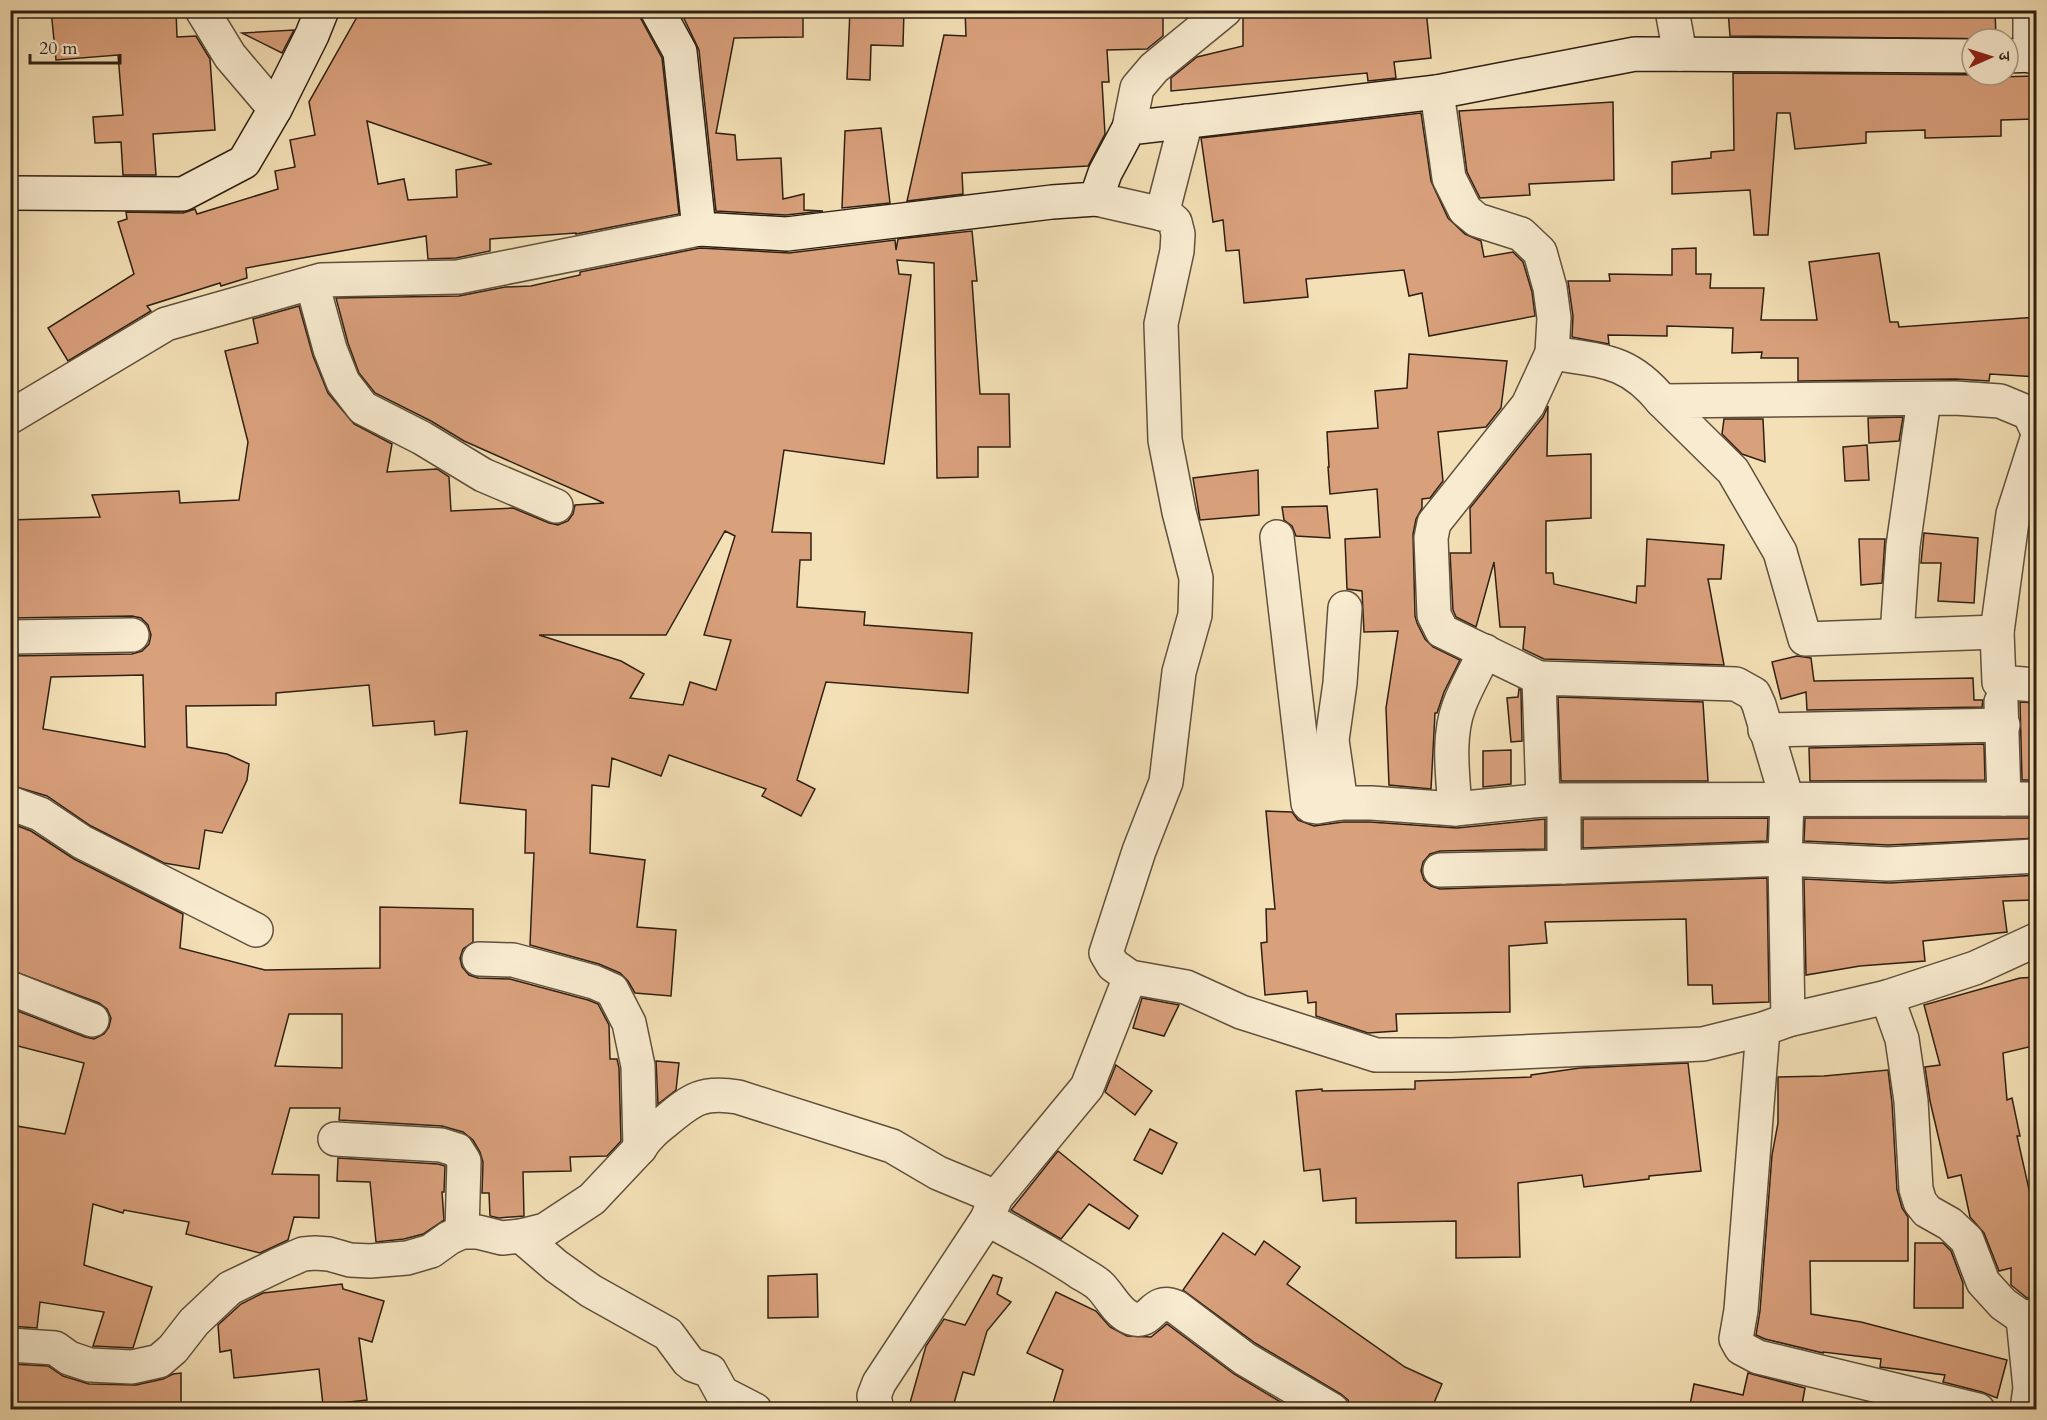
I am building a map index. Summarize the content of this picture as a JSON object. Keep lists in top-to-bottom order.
{
  "scale_bar": "20 m",
  "north": "right"
}
